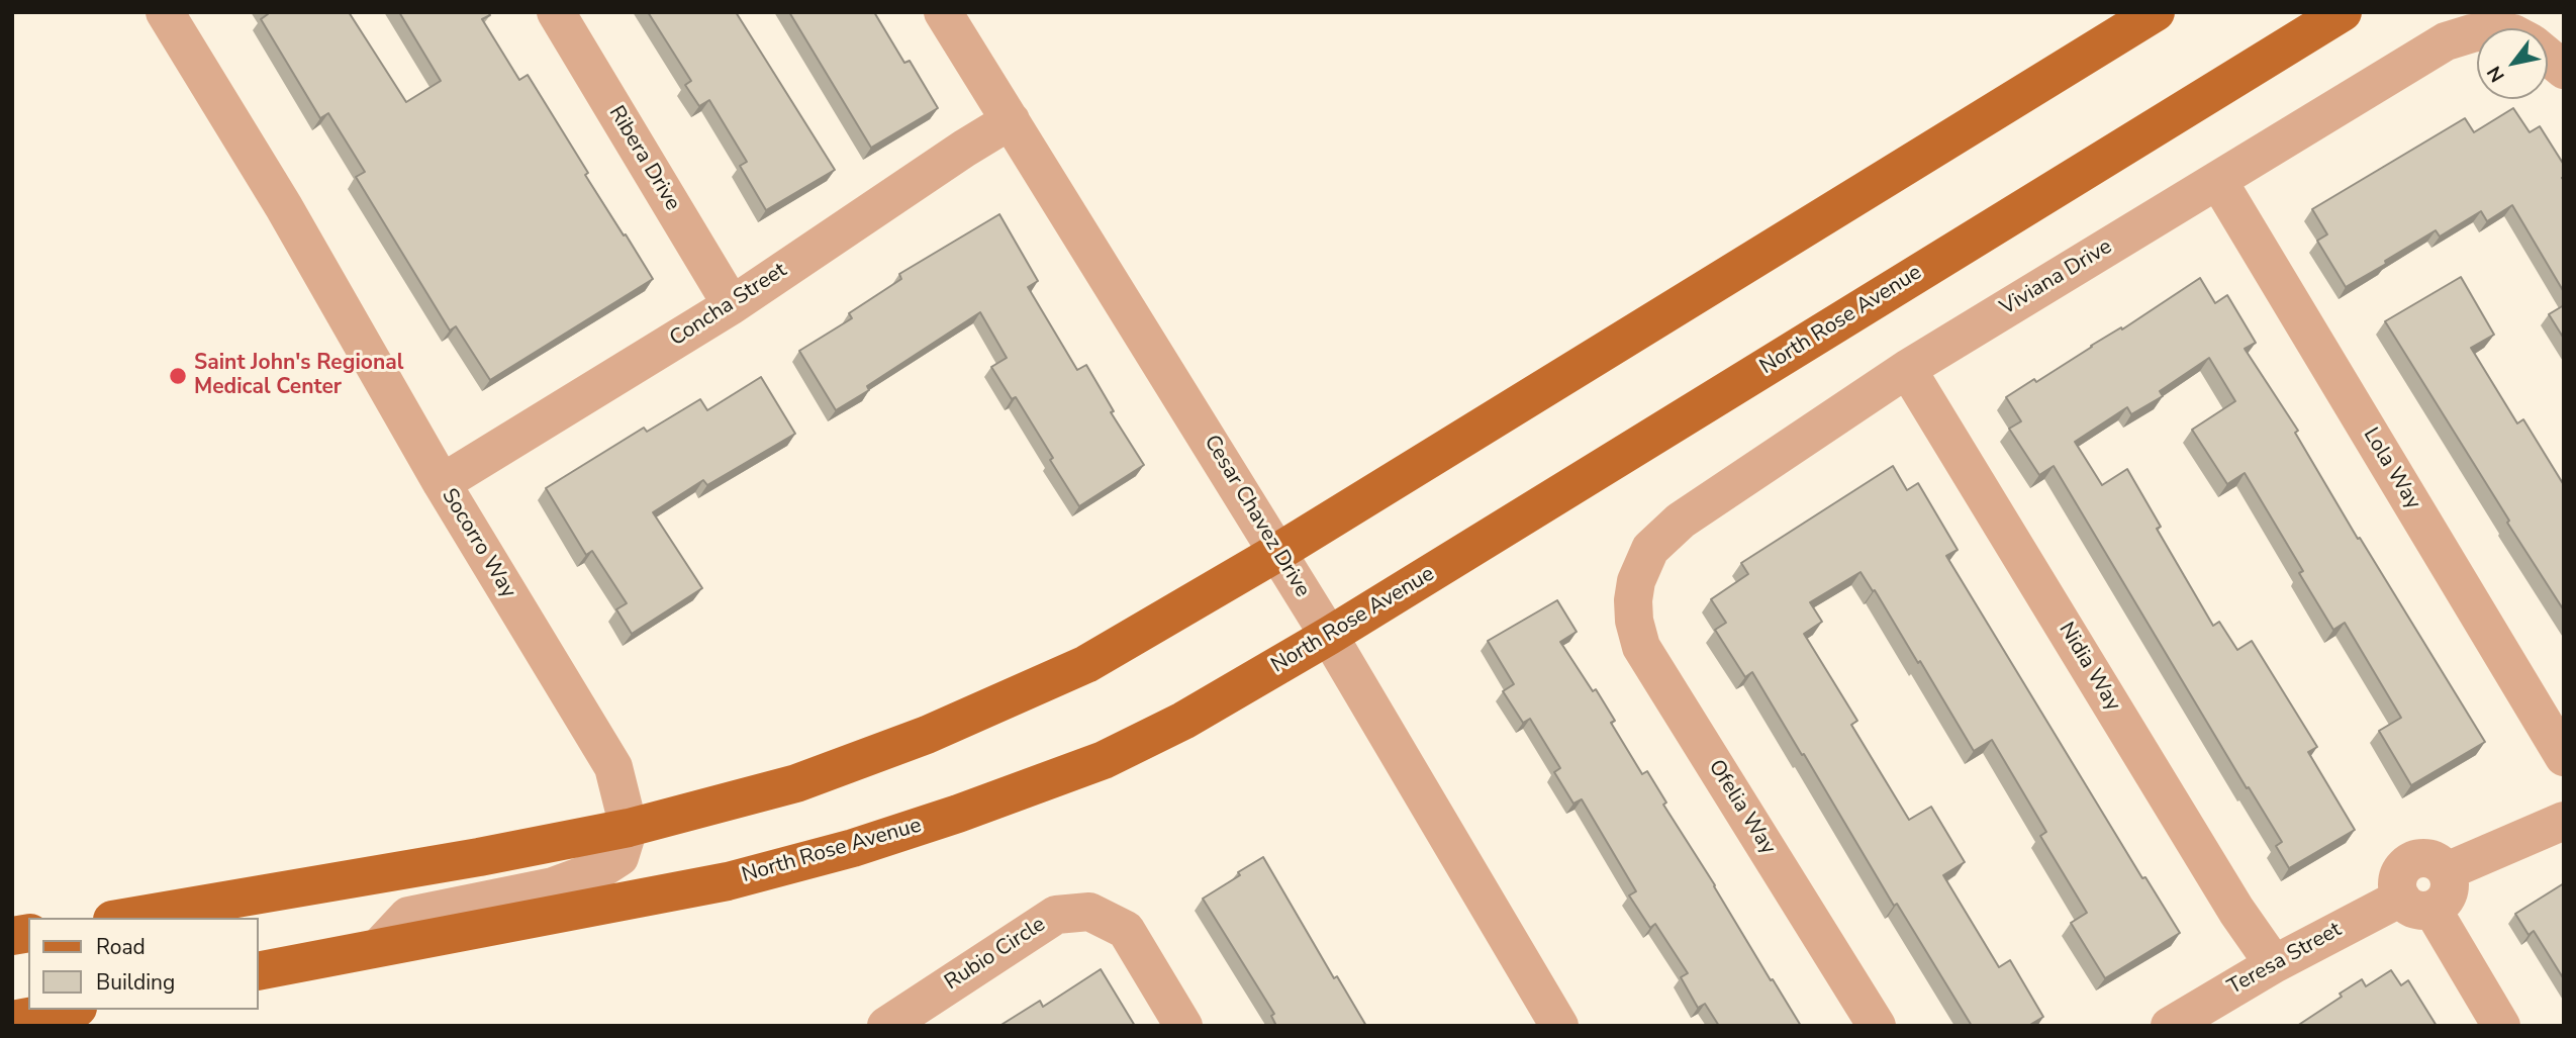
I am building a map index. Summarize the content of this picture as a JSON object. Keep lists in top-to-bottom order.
{
  "streets": {
    "main road": ["North Rose Avenue"],
    "street": [
      "Ribera Drive",
      "Viviana Drive",
      "Concha Street",
      "Lola Way",
      "Cesar Chavez Drive",
      "Socorro Way",
      "Nidia Way",
      "Ofelia Way",
      "Rubio Circle",
      "Teresa Street"
    ]
  },
  "crossings": [
    ["Ribera Drive", "Concha Street"],
    ["Viviana Drive", "Lola Way"],
    ["Viviana Drive", "Nidia Way"],
    ["Viviana Drive", "Ofelia Way"],
    ["Concha Street", "Cesar Chavez Drive"],
    ["Concha Street", "Socorro Way"],
    ["North Rose Avenue", "Cesar Chavez Drive"],
    ["Nidia Way", "Teresa Street"]
  ],
  "places": ["Saint John's Regional Medical Center"],
  "legend": ["Road", "Building"],
  "north": "bottom left"
}
